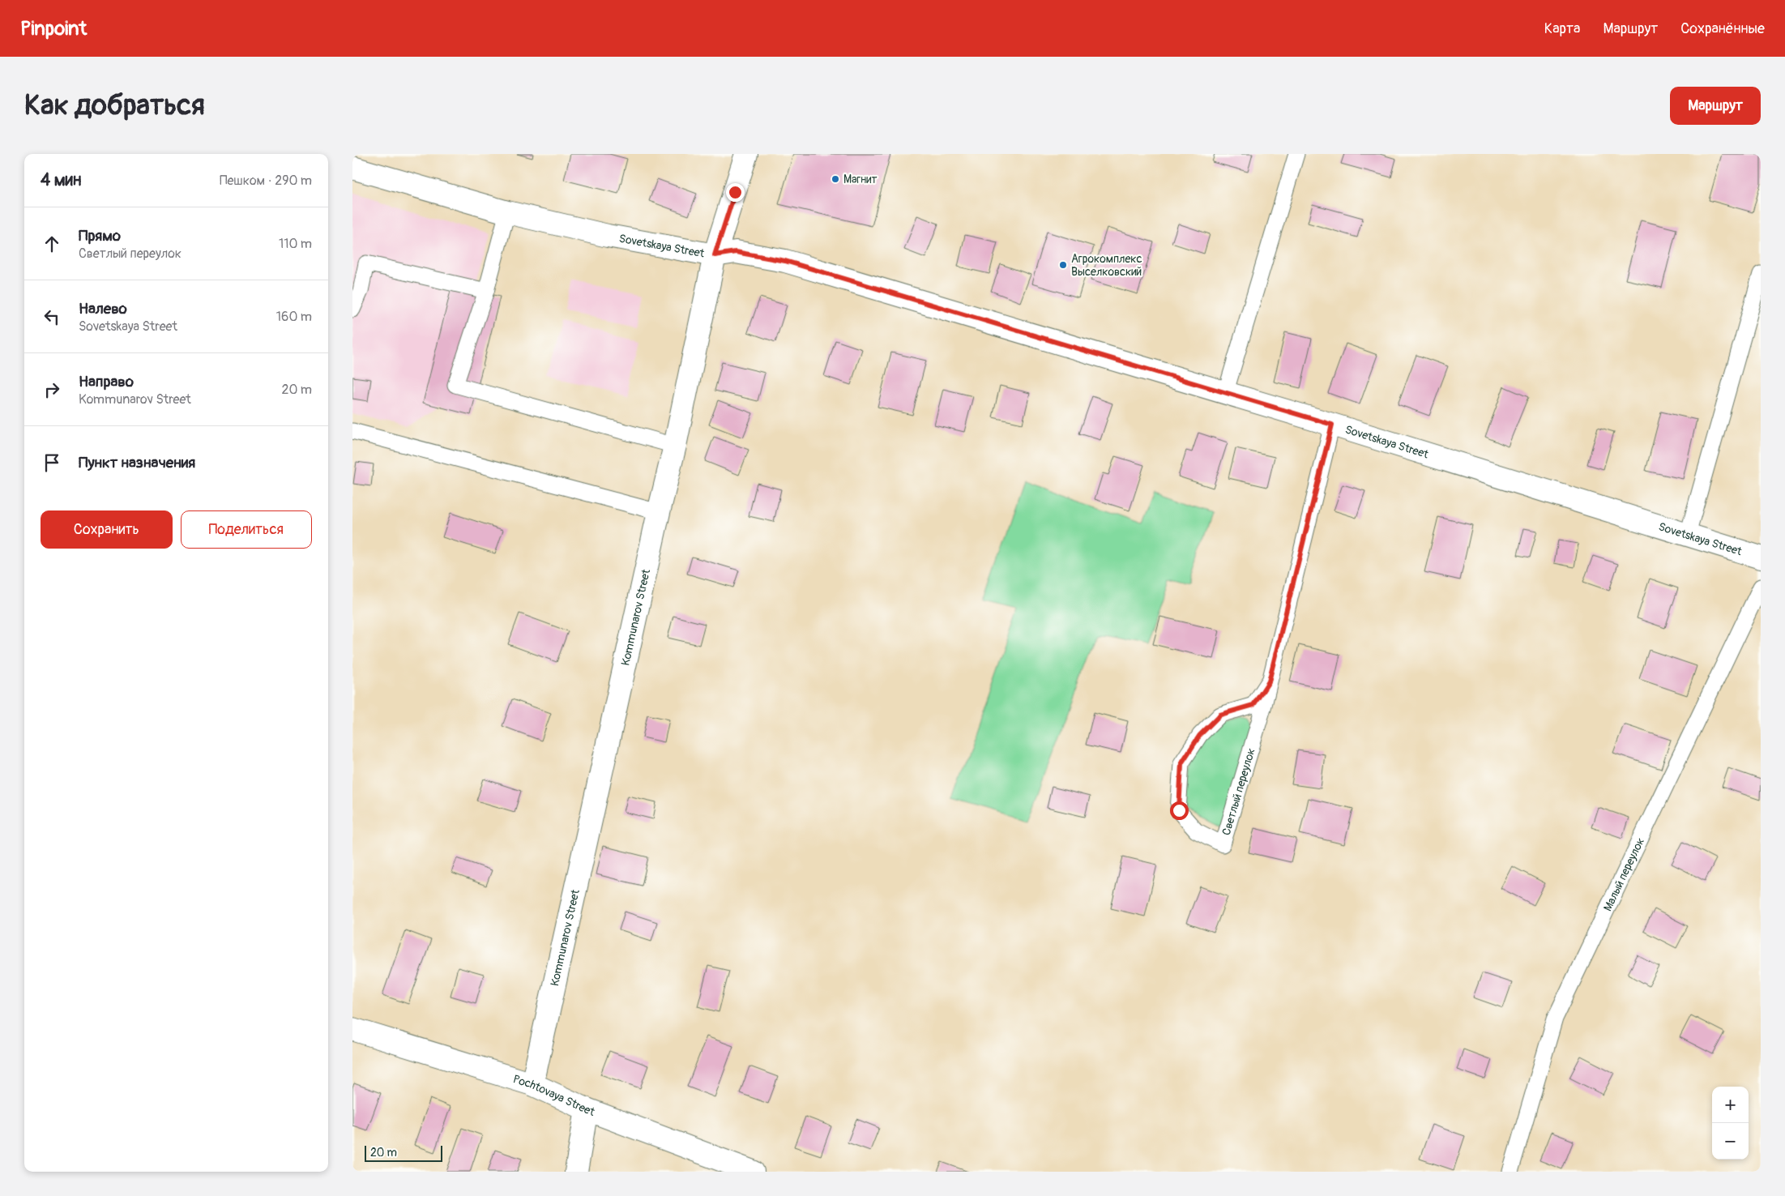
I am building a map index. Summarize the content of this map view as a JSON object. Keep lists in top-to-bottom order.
{
  "streets": {
    "street": ["Sovetskaya Street", "Kommunarov Street", "Pochtovaya Street"],
    "lane": ["Светлый переулок", "Малый переулок"]
  },
  "crossings": [
    ["Sovetskaya Street", "Kommunarov Street"],
    ["Sovetskaya Street", "Светлый переулок"],
    ["Kommunarov Street", "Pochtovaya Street"]
  ],
  "places": ["Магнит", "Агрокомплекс Выселковский"],
  "scale_bar": "20 m",
  "page": {
    "header": "Pinpoint",
    "nav": ["Карта", "Маршрут", "Сохранённые"],
    "buttons": [
      "Маршрут",
      ["Сохранить", "Поделиться"]
    ],
    "title": "Как добраться",
    "heading": ["4 мин", "Пешком · 290 m"],
    "list": [
      ["Прямо", "Светлый переулок", "110 m"],
      ["Налево", "Sovetskaya Street", "160 m"],
      ["Направо", "Kommunarov Street", "20 m"],
      "Пункт назначения"
    ],
    "map_buttons": ["+", "−"],
    "scale": "20 m"
  }
}
